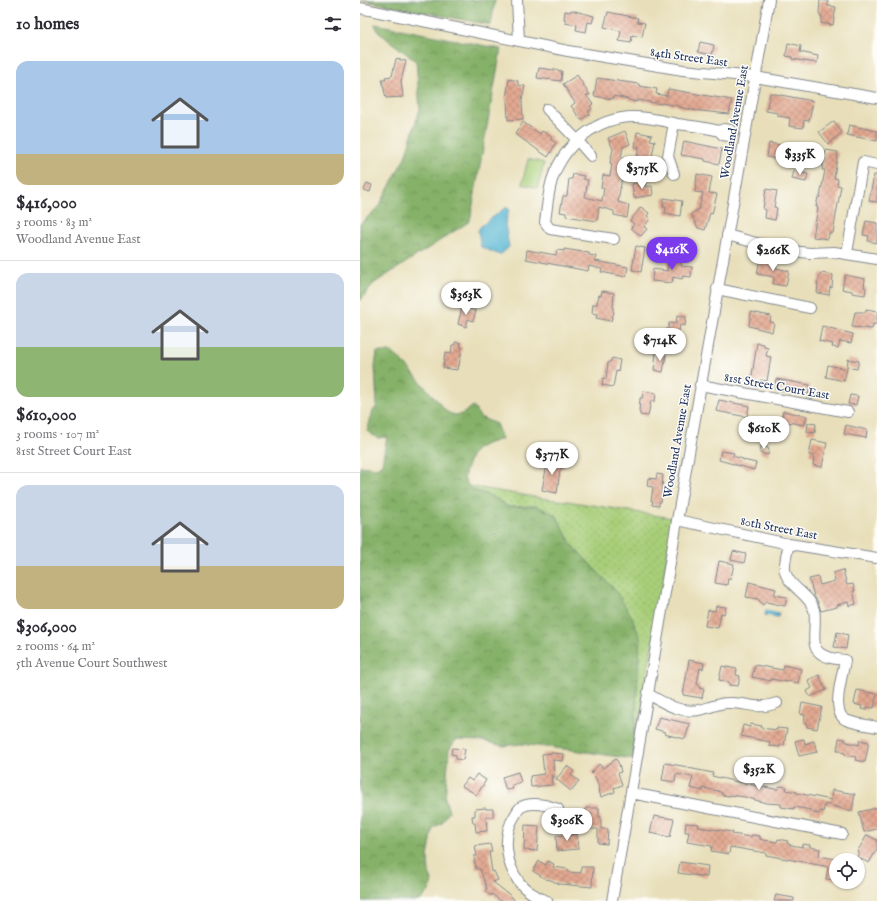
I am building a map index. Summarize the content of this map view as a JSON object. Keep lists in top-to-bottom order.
{
  "streets": {
    "street": [
      "84th Street East",
      "Woodland Avenue East",
      "81st Street Court East",
      "80th Street East"
    ]
  },
  "crossings": [
    ["84th Street East", "Woodland Avenue East"],
    ["Woodland Avenue East", "81st Street Court East"],
    ["Woodland Avenue East", "80th Street East"]
  ],
  "page": {
    "heading": "10 homes",
    "list": [
      {
        "name": "$416,000",
        "note": "3 rooms · 83 m² · Woodland Avenue East"
      },
      {
        "name": "$610,000",
        "note": "3 rooms · 107 m² · 81st Street Court East"
      },
      {
        "name": "$306,000",
        "note": "2 rooms · 64 m² · 5th Avenue Court Southwest"
      }
    ],
    "price": [
      "$335K",
      "$375K",
      "$416K",
      "$266K",
      "$363K",
      "$714K",
      "$610K",
      "$377K",
      "$352K",
      "$306K"
    ]
  }
}
